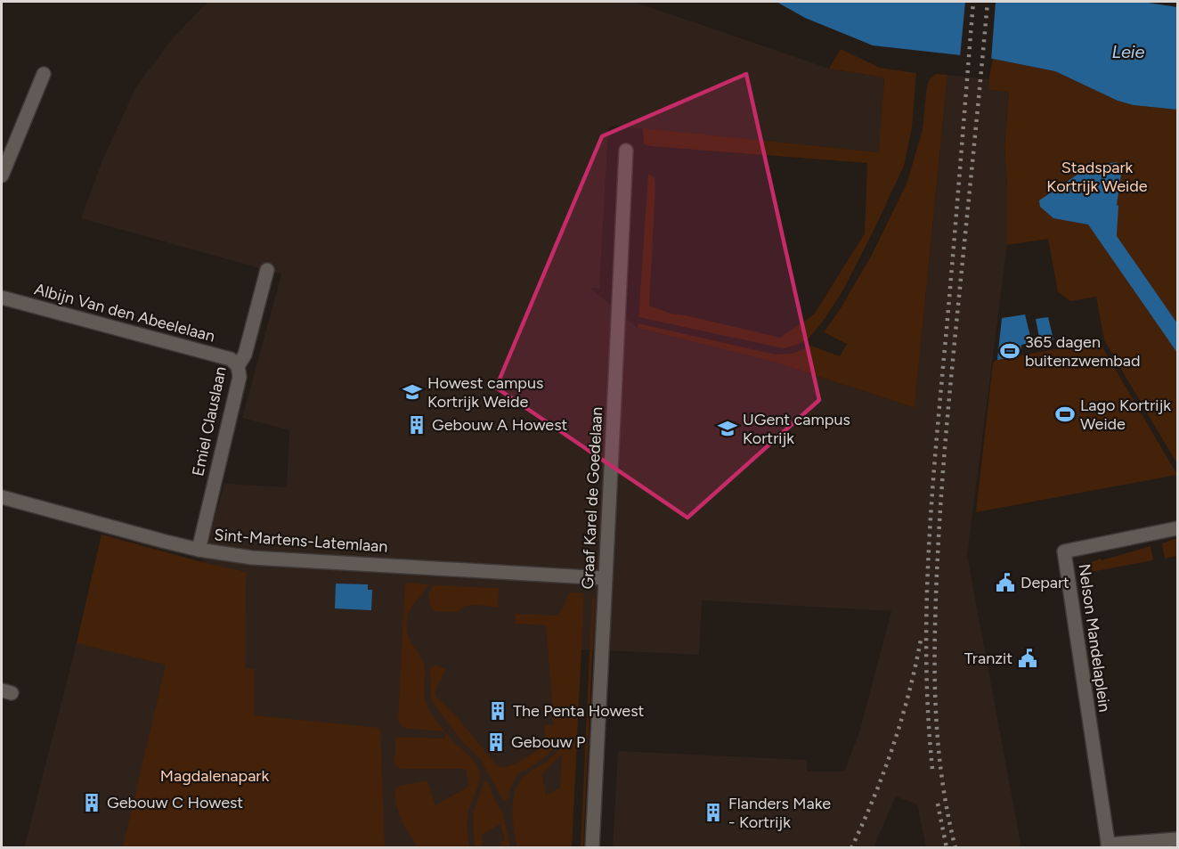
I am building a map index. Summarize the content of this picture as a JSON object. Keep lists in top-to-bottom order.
{
  "streets": {
    "street": [
      "Albijn Van den Abeelelaan",
      "Emiel Clauslaan",
      "Graaf Karel de Goedelaan",
      "Sint-Martens-Latemlaan",
      "Nelson Mandelaplein"
    ]
  },
  "crossings": [
    ["Albijn Van den Abeelelaan", "Emiel Clauslaan"],
    ["Emiel Clauslaan", "Sint-Martens-Latemlaan"],
    ["Graaf Karel de Goedelaan", "Sint-Martens-Latemlaan"]
  ],
  "water": ["Leie"],
  "parks": ["Stadspark Kortrijk Weide", "Magdalenapark"],
  "places": {
    "sports": ["365 dagen buitenzwembad", "Lago Kortrijk Weide"],
    "school or university": ["Howest campus Kortrijk Weide", "UGent campus Kortrijk"],
    "building": [
      "Gebouw A Howest",
      "The Penta Howest",
      "Gebouw P",
      "Gebouw C Howest",
      "Flanders Make - Kortrijk"
    ],
    "public building": ["Depart", "Tranzit"]
  }
}
